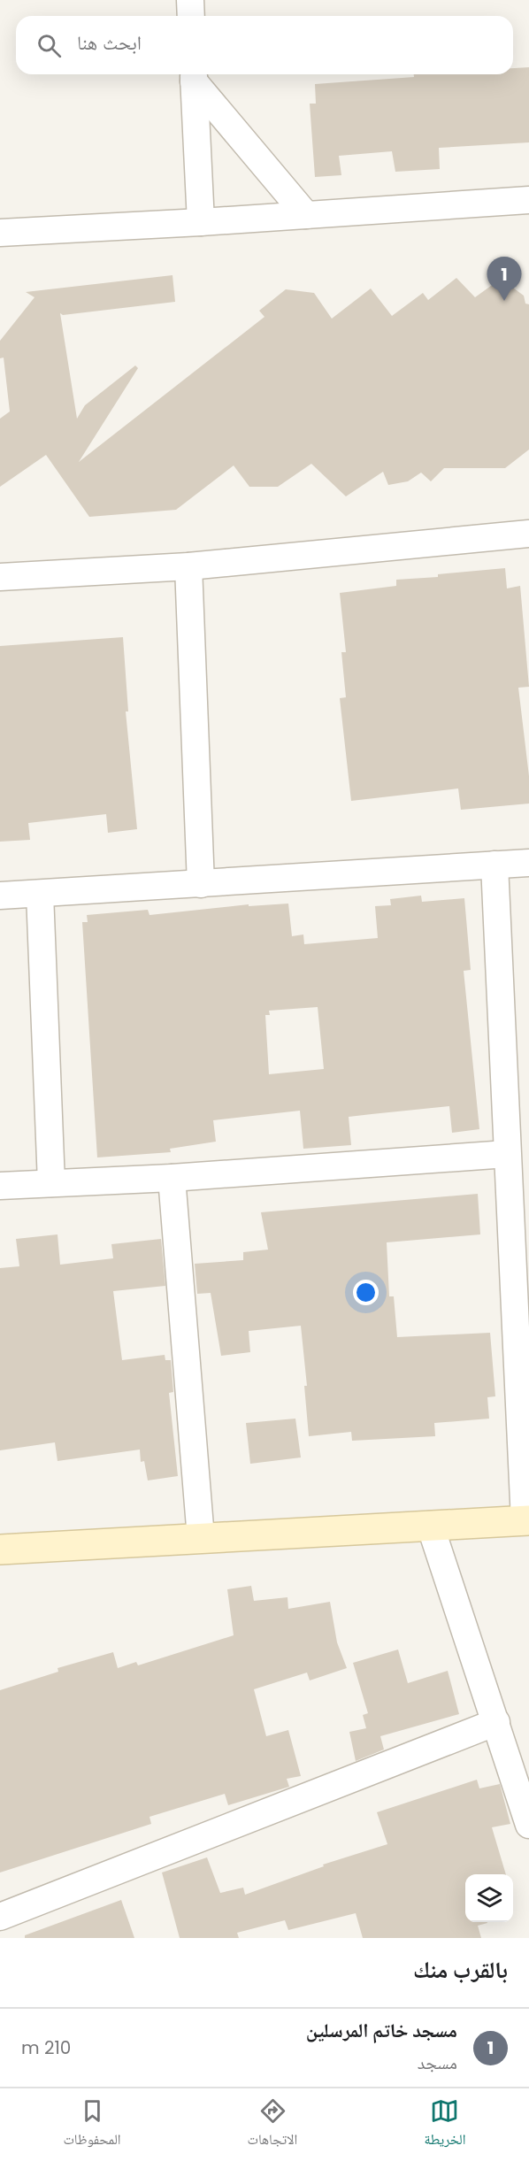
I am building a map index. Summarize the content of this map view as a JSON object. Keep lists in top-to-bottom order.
{
  "page": {
    "search": "ابحث هنا",
    "pins": "1",
    "heading": "بالقرب منك",
    "list": [
      {
        "mark": "1",
        "name": "مسجد خاتم المرسلين",
        "note": "مسجد",
        "value": "210 m"
      }
    ],
    "nav": ["الخريطة", "الاتجاهات", "المحفوظات"]
  }
}
